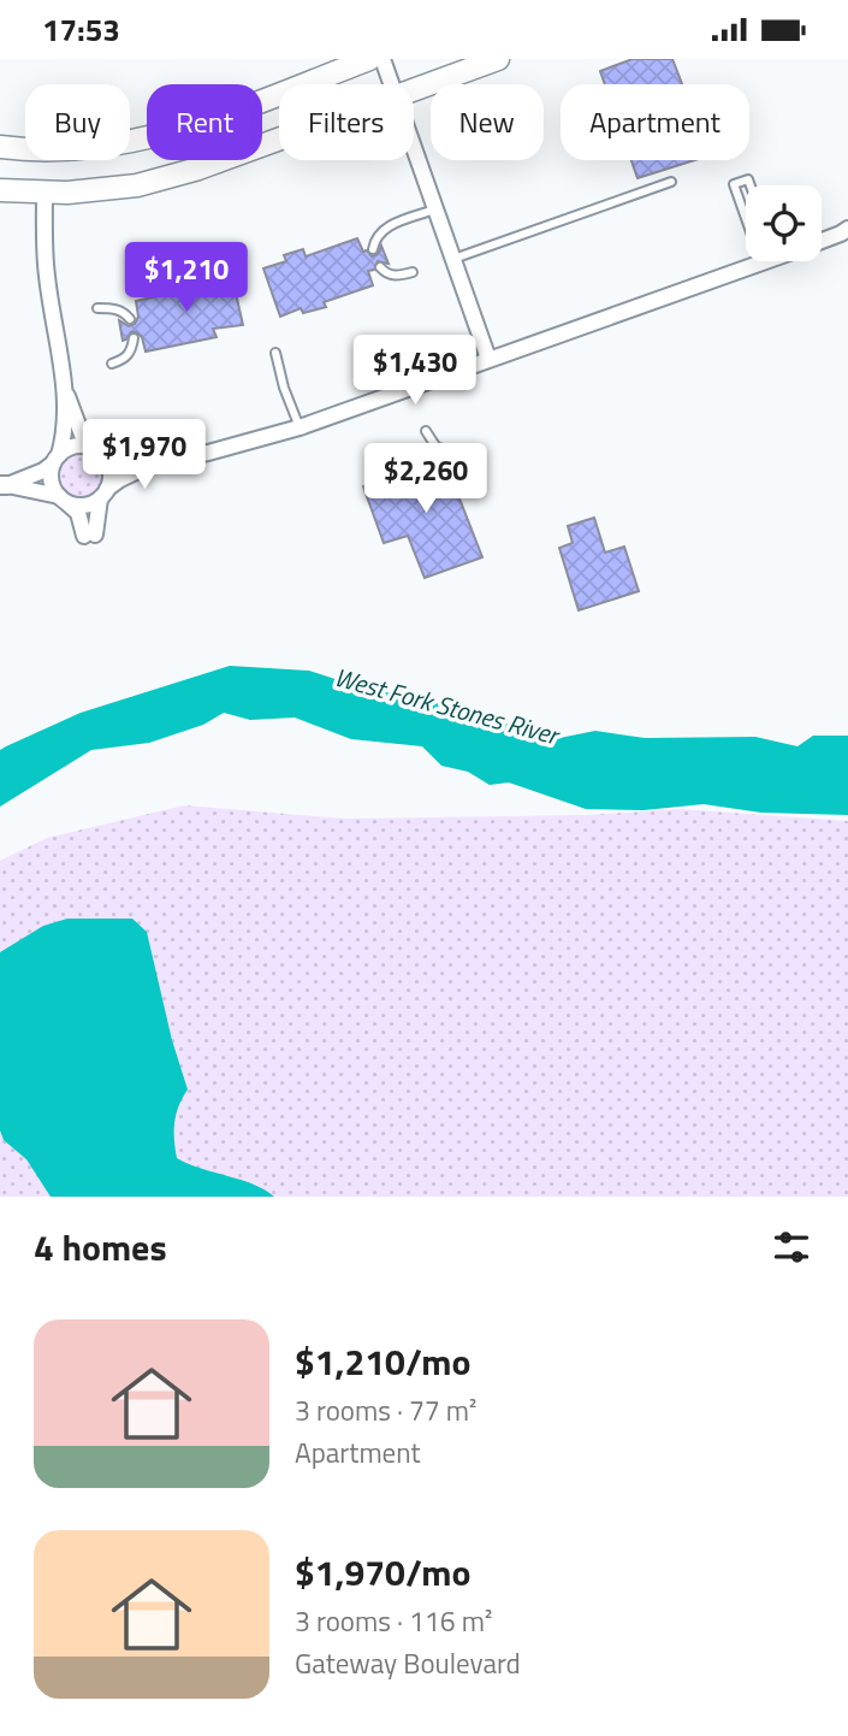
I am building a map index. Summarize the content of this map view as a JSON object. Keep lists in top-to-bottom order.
{
  "water": ["West Fork Stones River"],
  "page": {
    "status": "17:53",
    "chip": [
      "Buy",
      "Rent",
      "Filters",
      "New",
      "Apartment"
    ],
    "price": [
      "$1,210",
      "$1,430",
      "$1,970",
      "$2,260"
    ],
    "heading": "4 homes",
    "list": [
      {
        "name": "$1,210/mo",
        "note": "3 rooms · 77 m² · Apartment"
      },
      {
        "name": "$1,970/mo",
        "note": "3 rooms · 116 m² · Gateway Boulevard"
      }
    ]
  }
}
